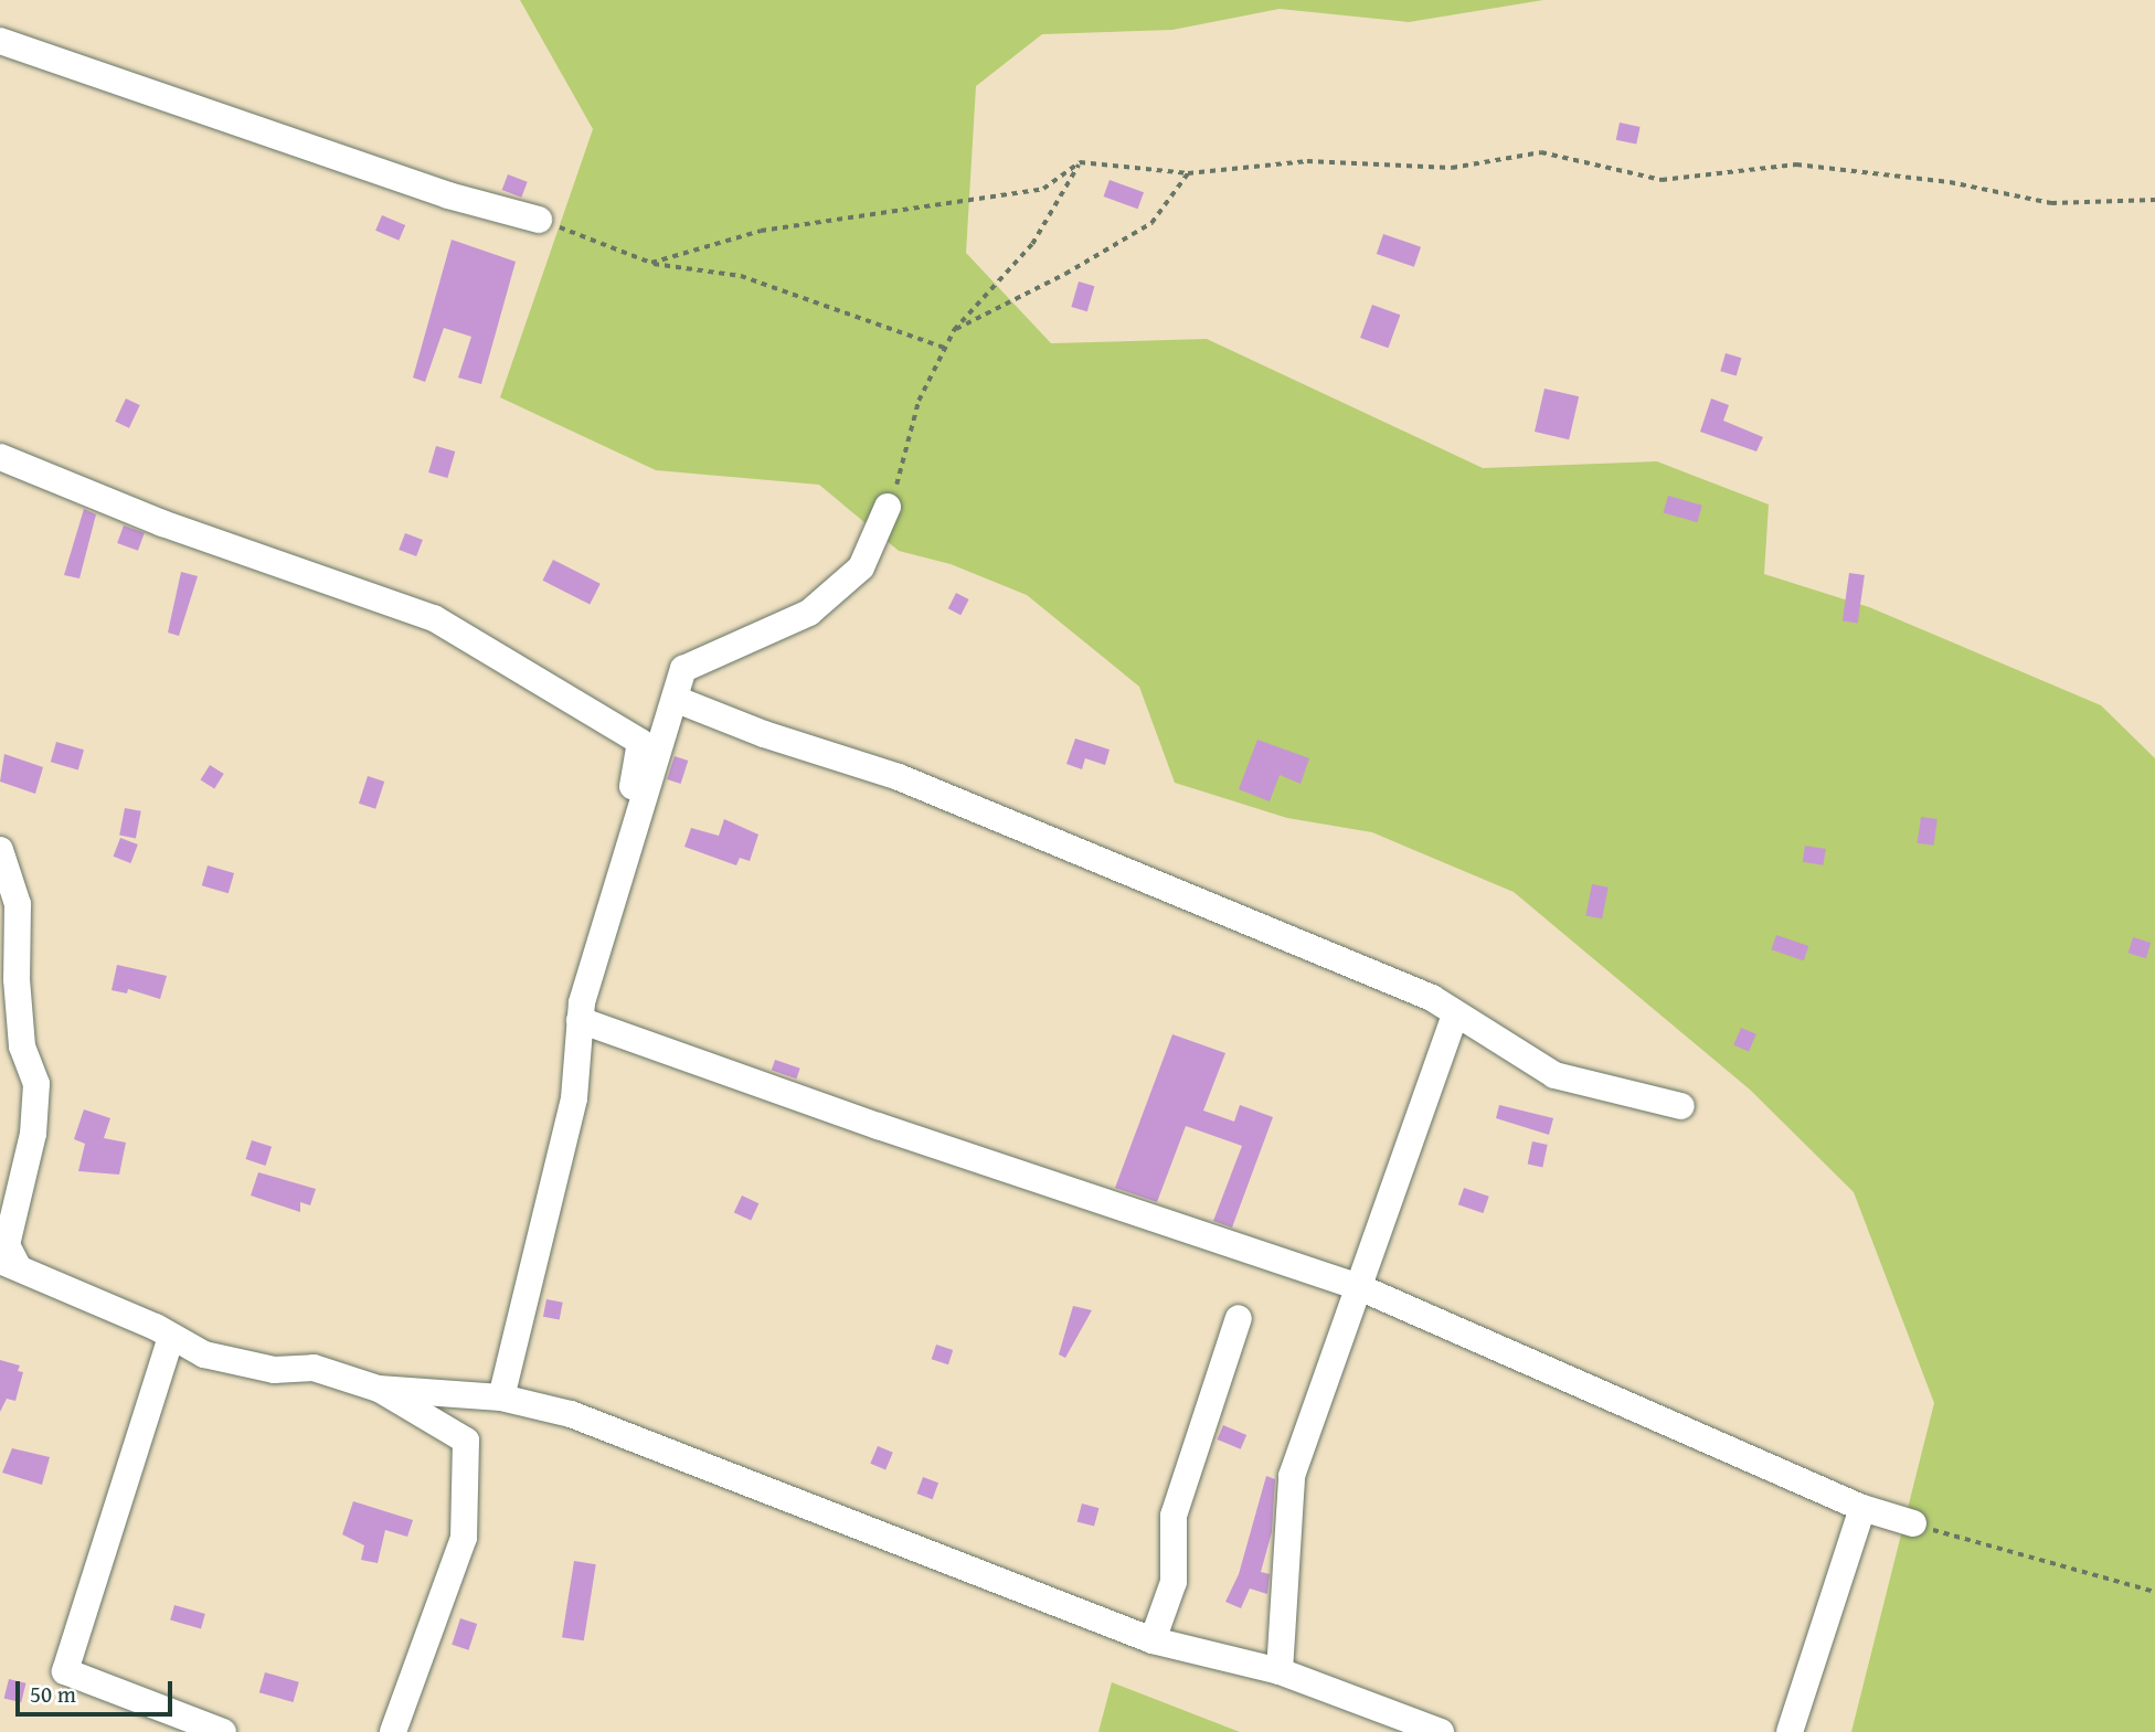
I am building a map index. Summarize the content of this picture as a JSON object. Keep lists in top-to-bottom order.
{
  "scale_bar": "50 m"
}
